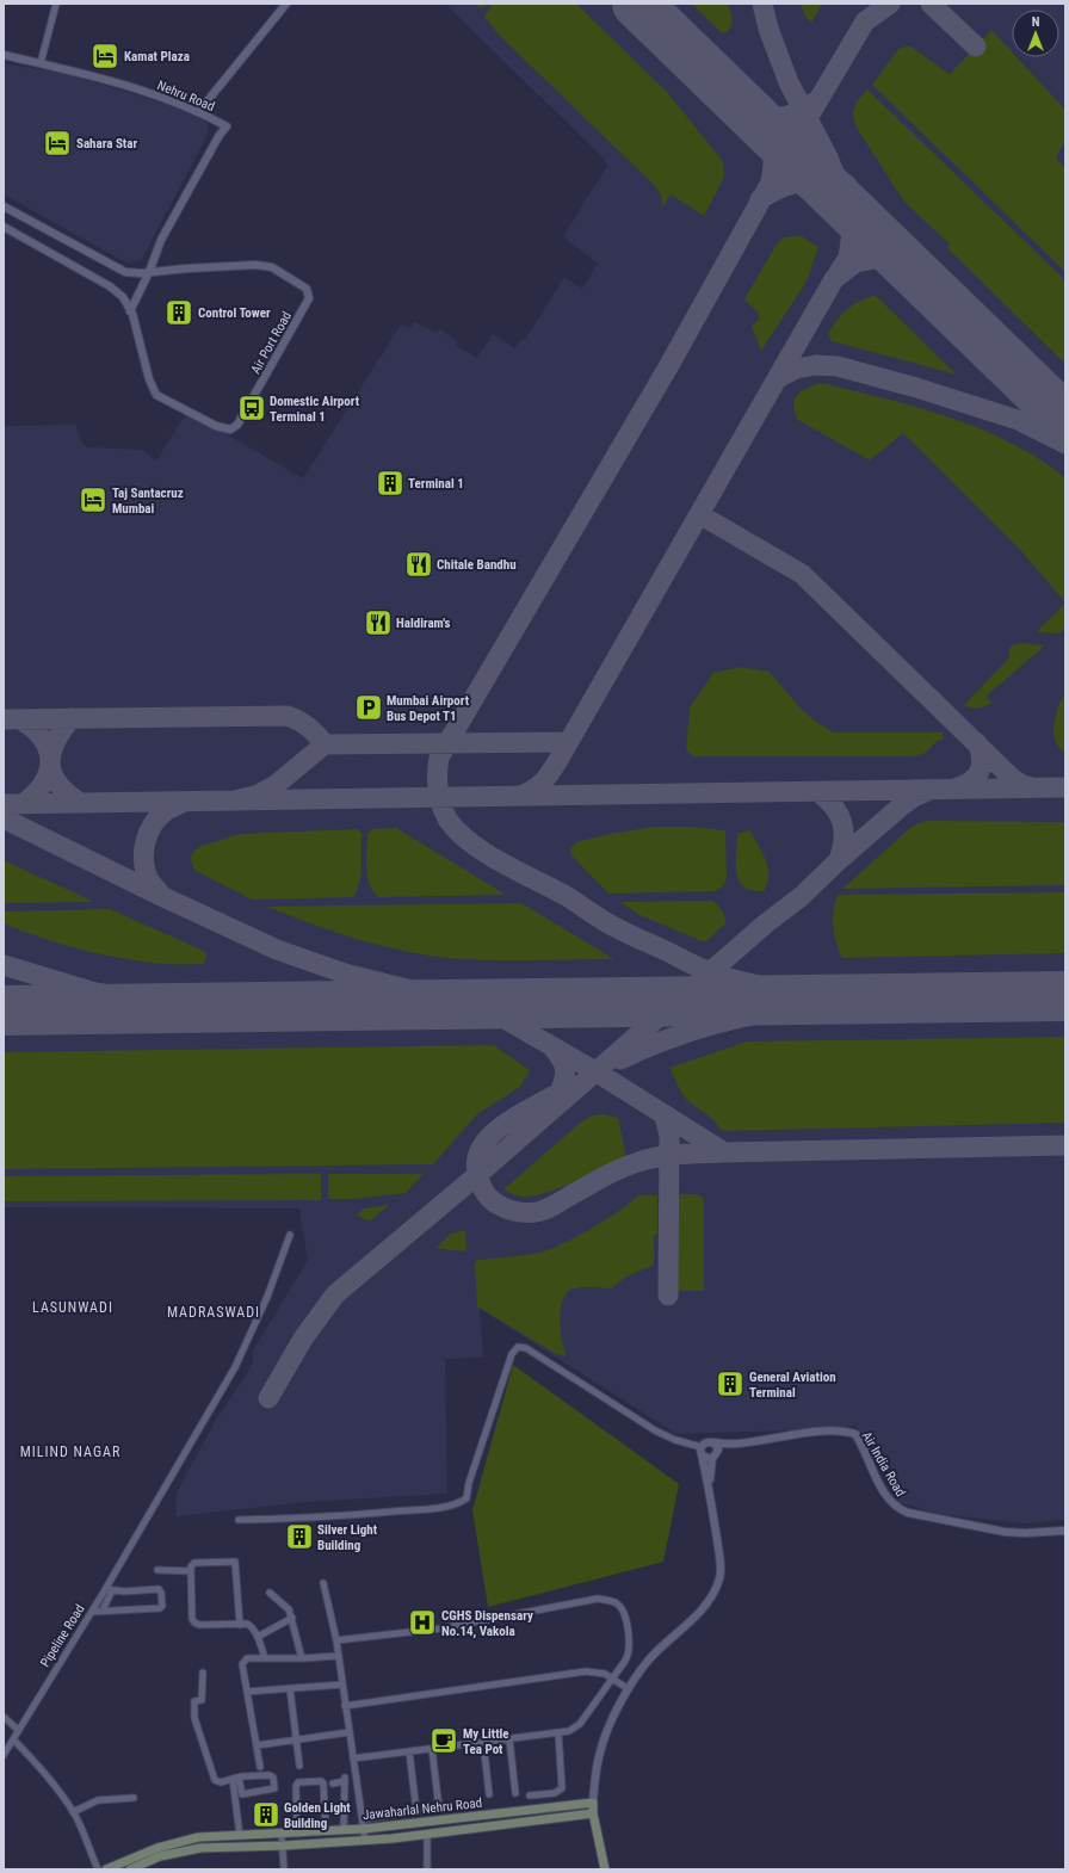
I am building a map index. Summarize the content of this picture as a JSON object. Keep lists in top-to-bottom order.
{
  "streets": {
    "main road": ["Jawaharlal Nehru Road"],
    "street": [
      "Nehru Road",
      "Air Port Road",
      "Air India Road",
      "Pipeline Road"
    ]
  },
  "crossings": [
    ["Nehru Road", "Air Port Road"]
  ],
  "districts": ["LASUNWADI", "MADRASWADI", "MILIND NAGAR"],
  "places": {
    "hotel": ["Kamat Plaza", "Sahara Star", "Taj Santacruz Mumbai"],
    "building": [
      "Control Tower",
      "Terminal 1",
      "General Aviation Terminal",
      "Silver Light Building",
      "Golden Light Building"
    ],
    "bus stop": ["Domestic Airport Terminal 1"],
    "restaurant": ["Chitale Bandhu", "Haldiram's"],
    "parking": ["Mumbai Airport Bus Depot T1"],
    "hospital": ["CGHS Dispensary No.14, Vakola"],
    "cafe": ["My Little Tea Pot"]
  },
  "north": "top"
}
